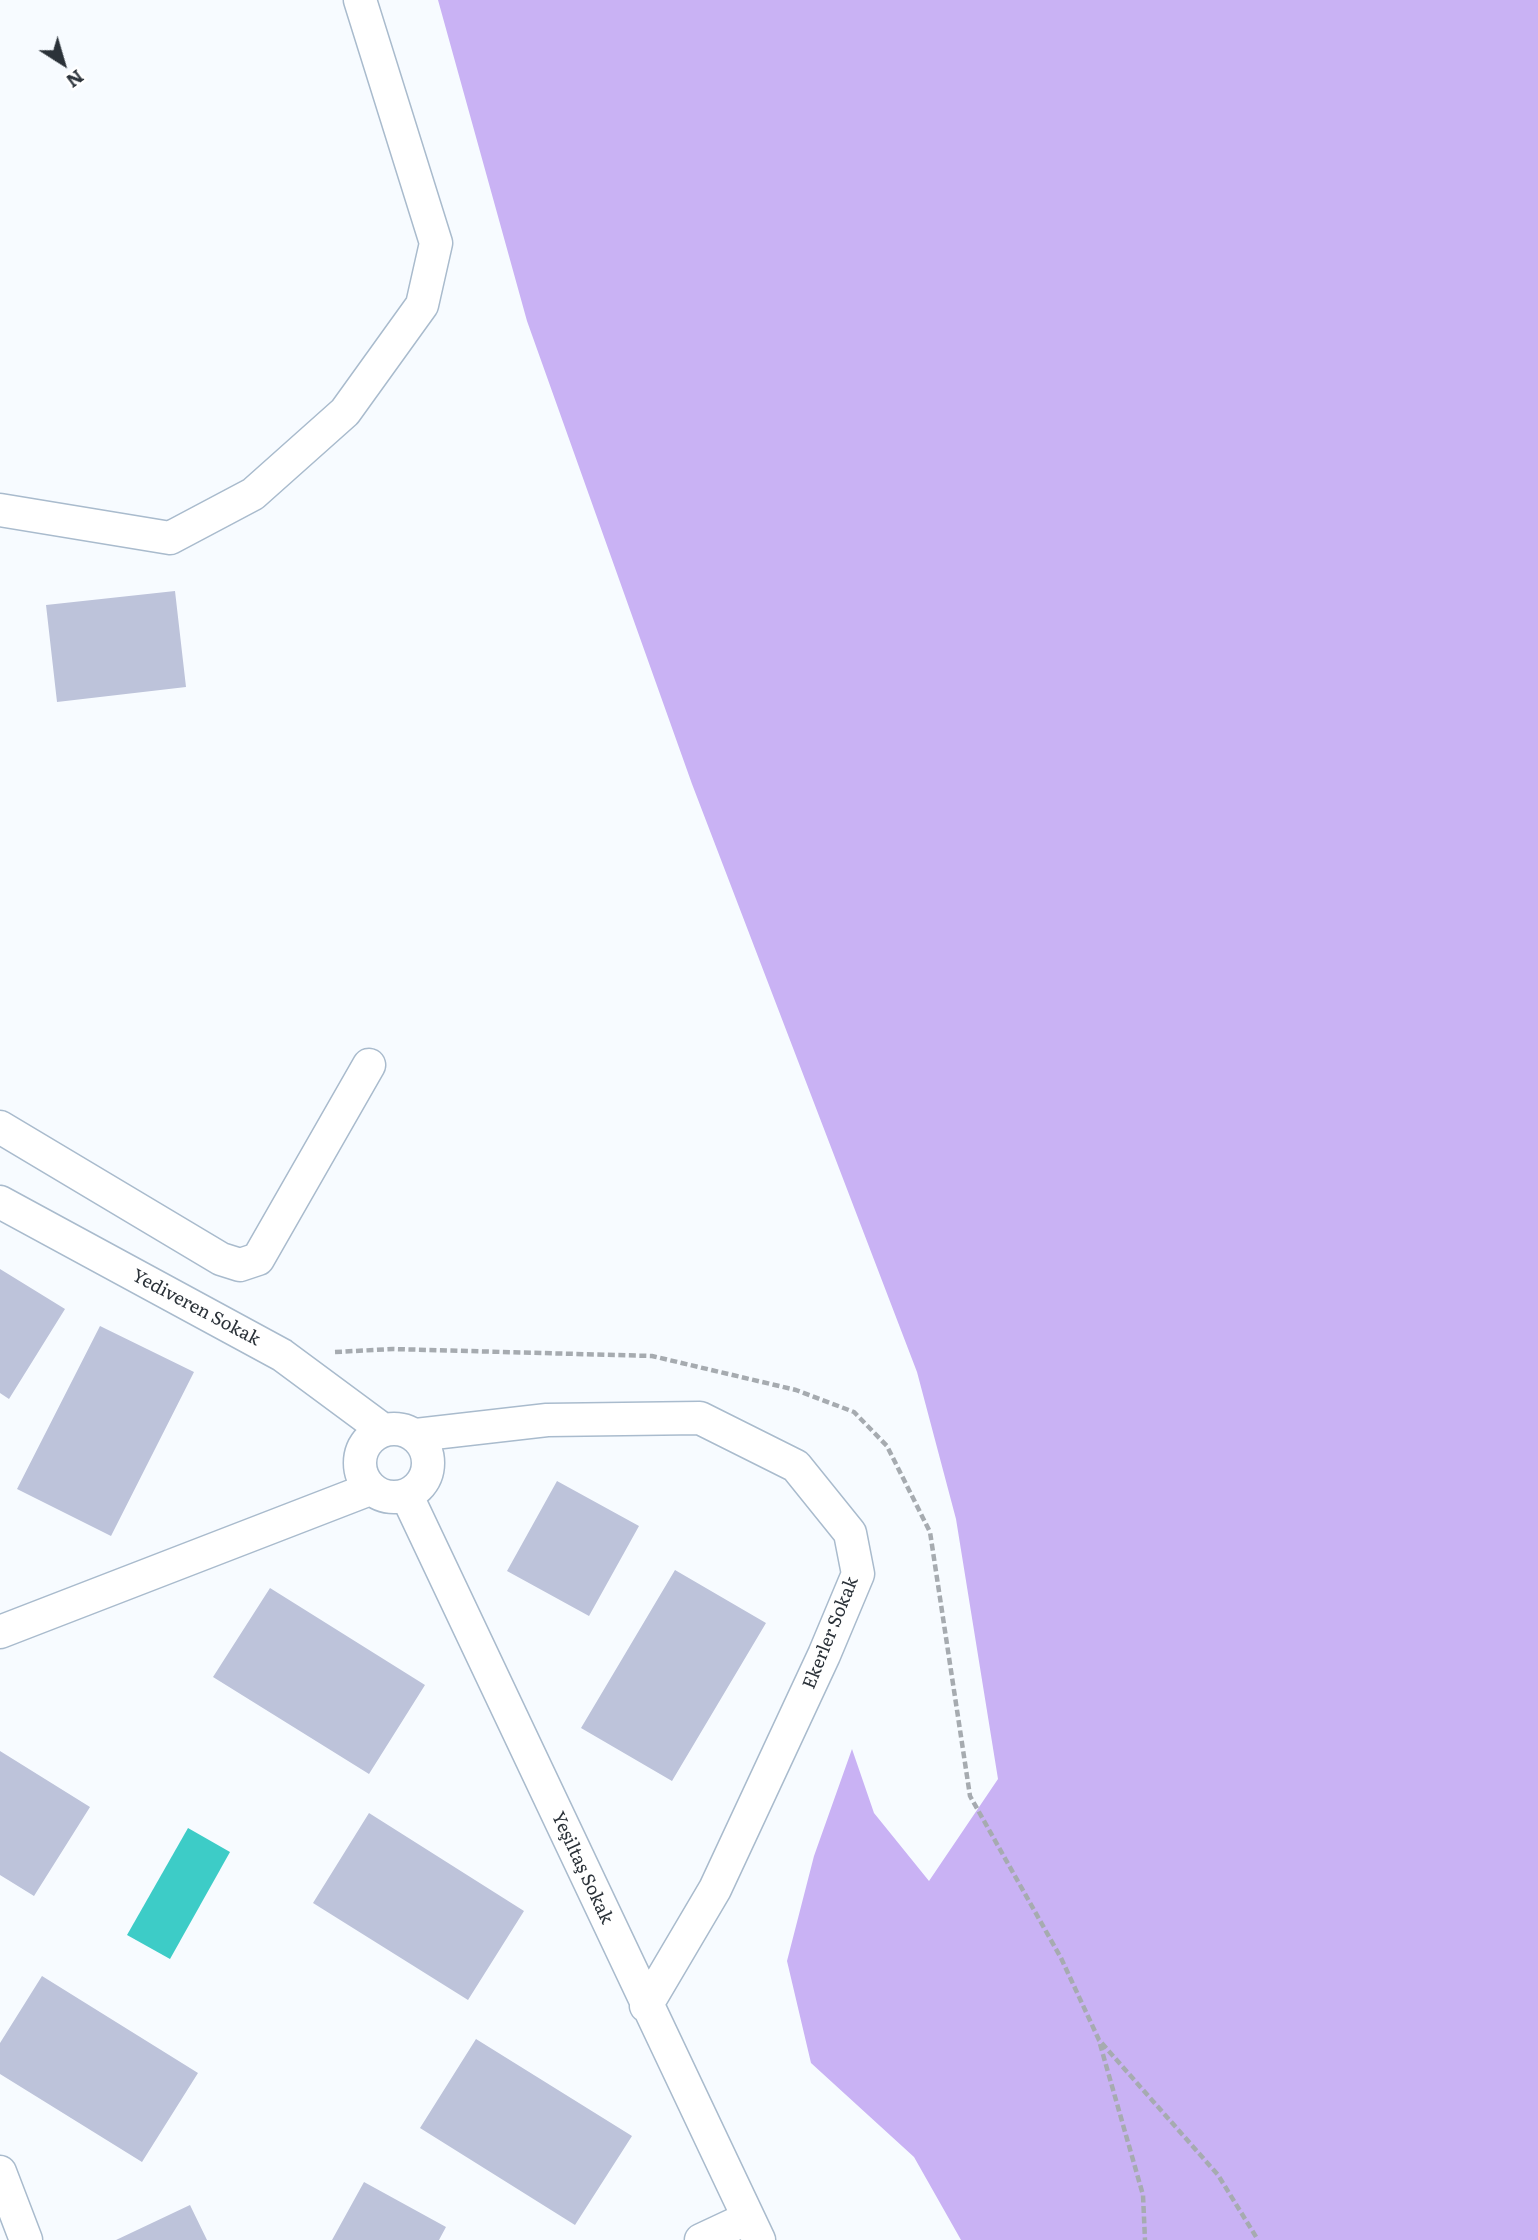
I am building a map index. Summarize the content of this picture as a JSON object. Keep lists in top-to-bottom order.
{
  "streets": {
    "street": ["Yediveren Sokak", "Ekerler Sokak", "Yeşiltaş Sokak"]
  },
  "crossings": [
    ["Yediveren Sokak", "Ekerler Sokak"],
    ["Yediveren Sokak", "Yeşiltaş Sokak"],
    ["Ekerler Sokak", "Yeşiltaş Sokak"]
  ],
  "north": "bottom right"
}
